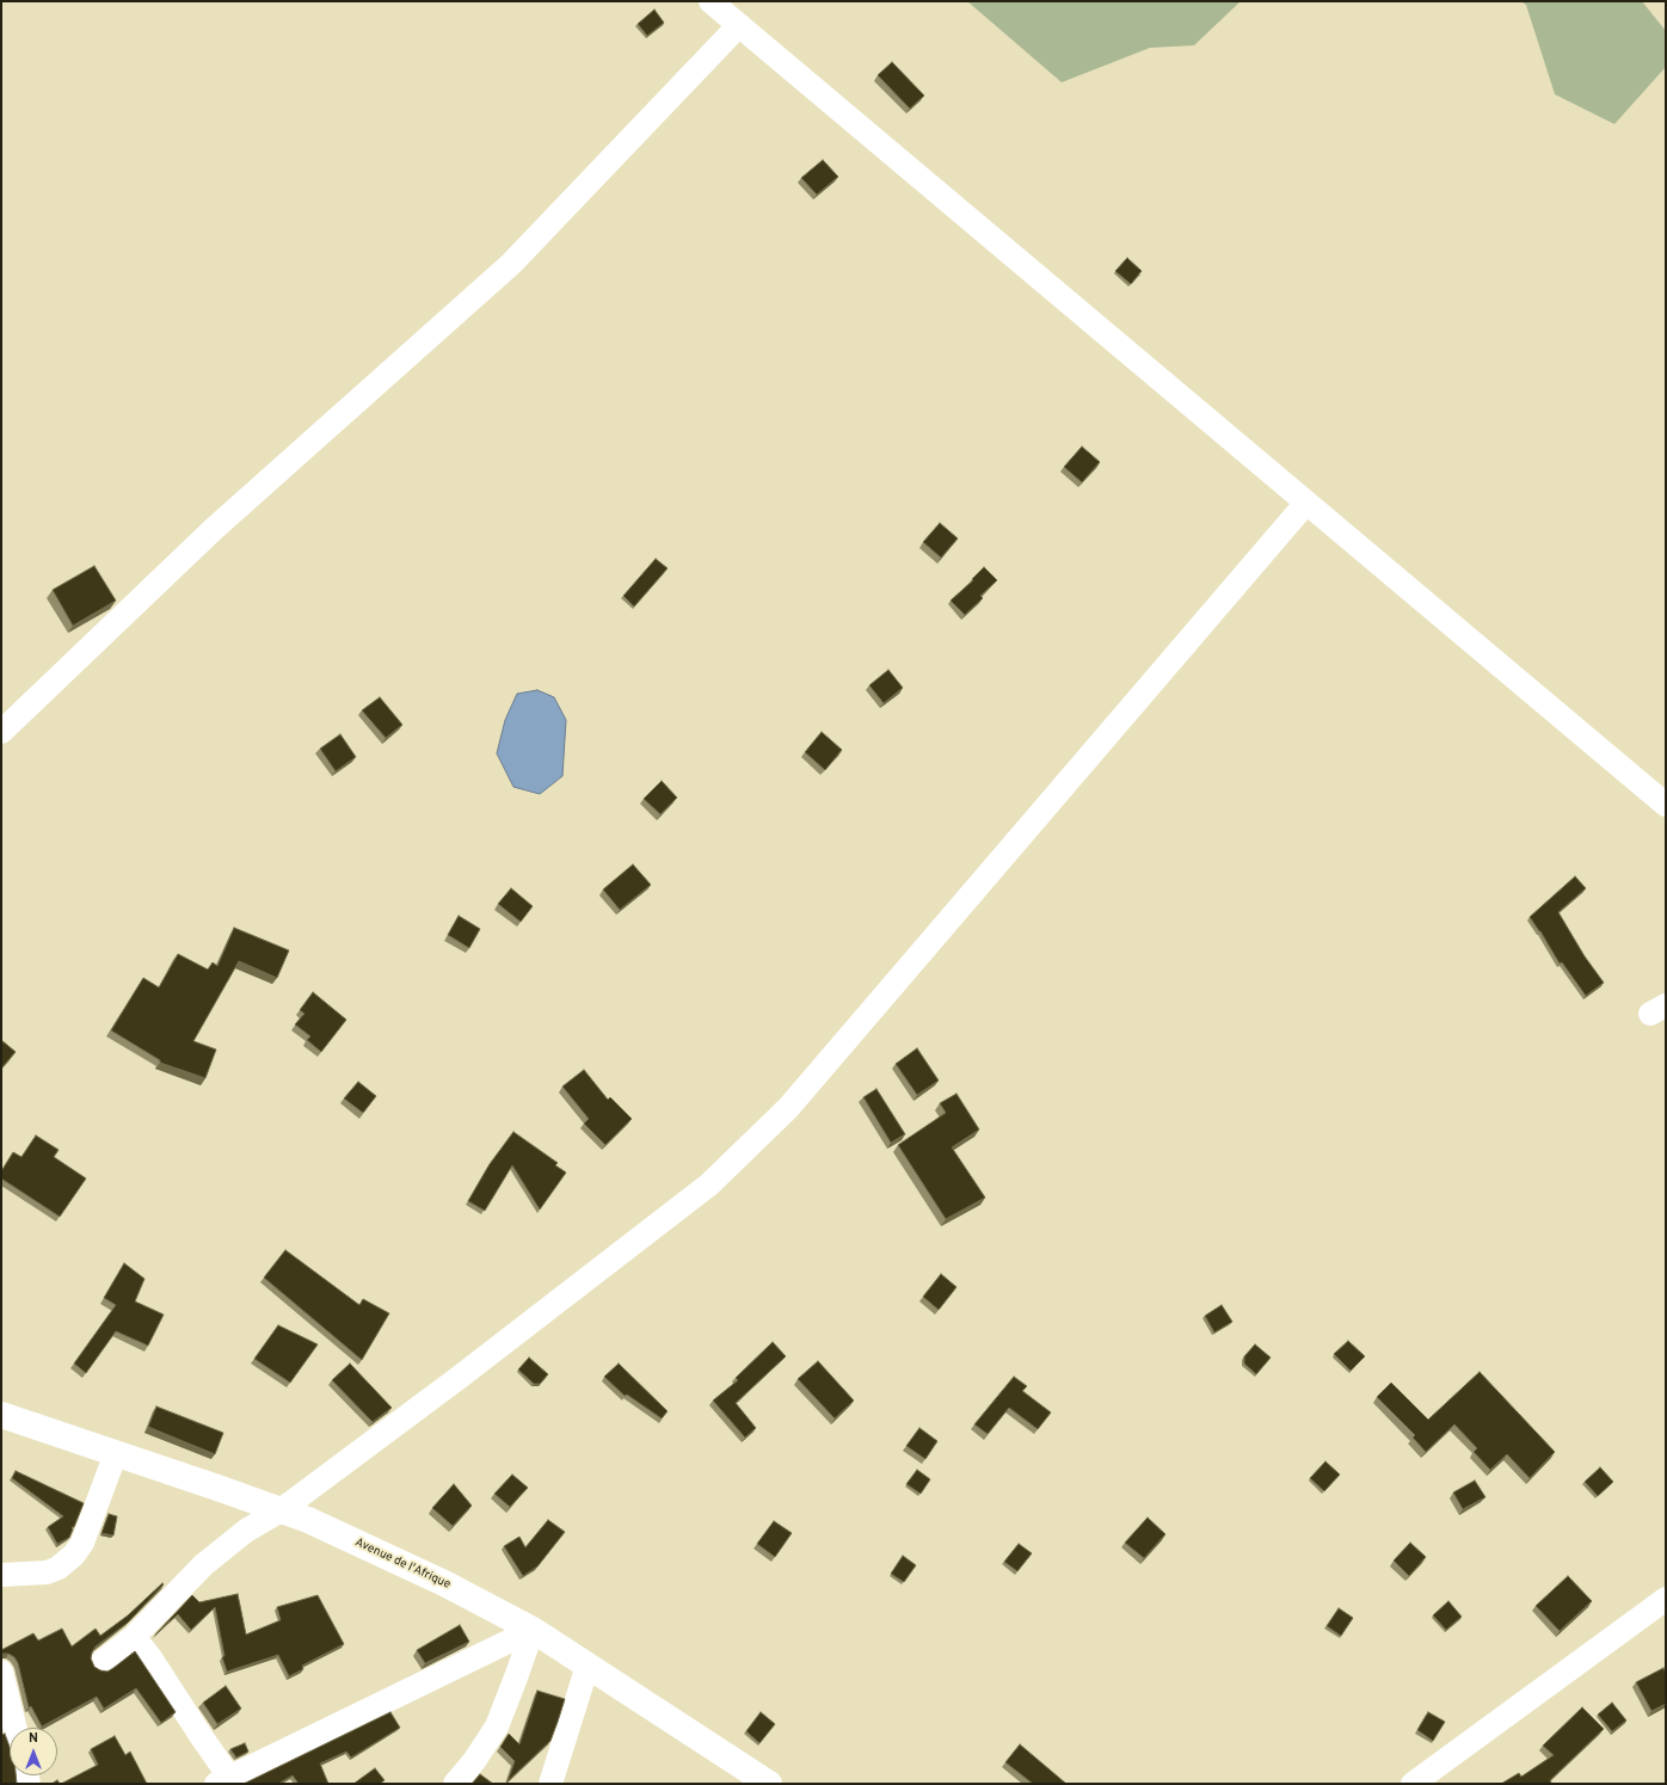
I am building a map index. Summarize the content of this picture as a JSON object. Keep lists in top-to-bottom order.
{
  "streets": {
    "main road": ["Avenue de l'Afrique"]
  },
  "north": "top"
}
